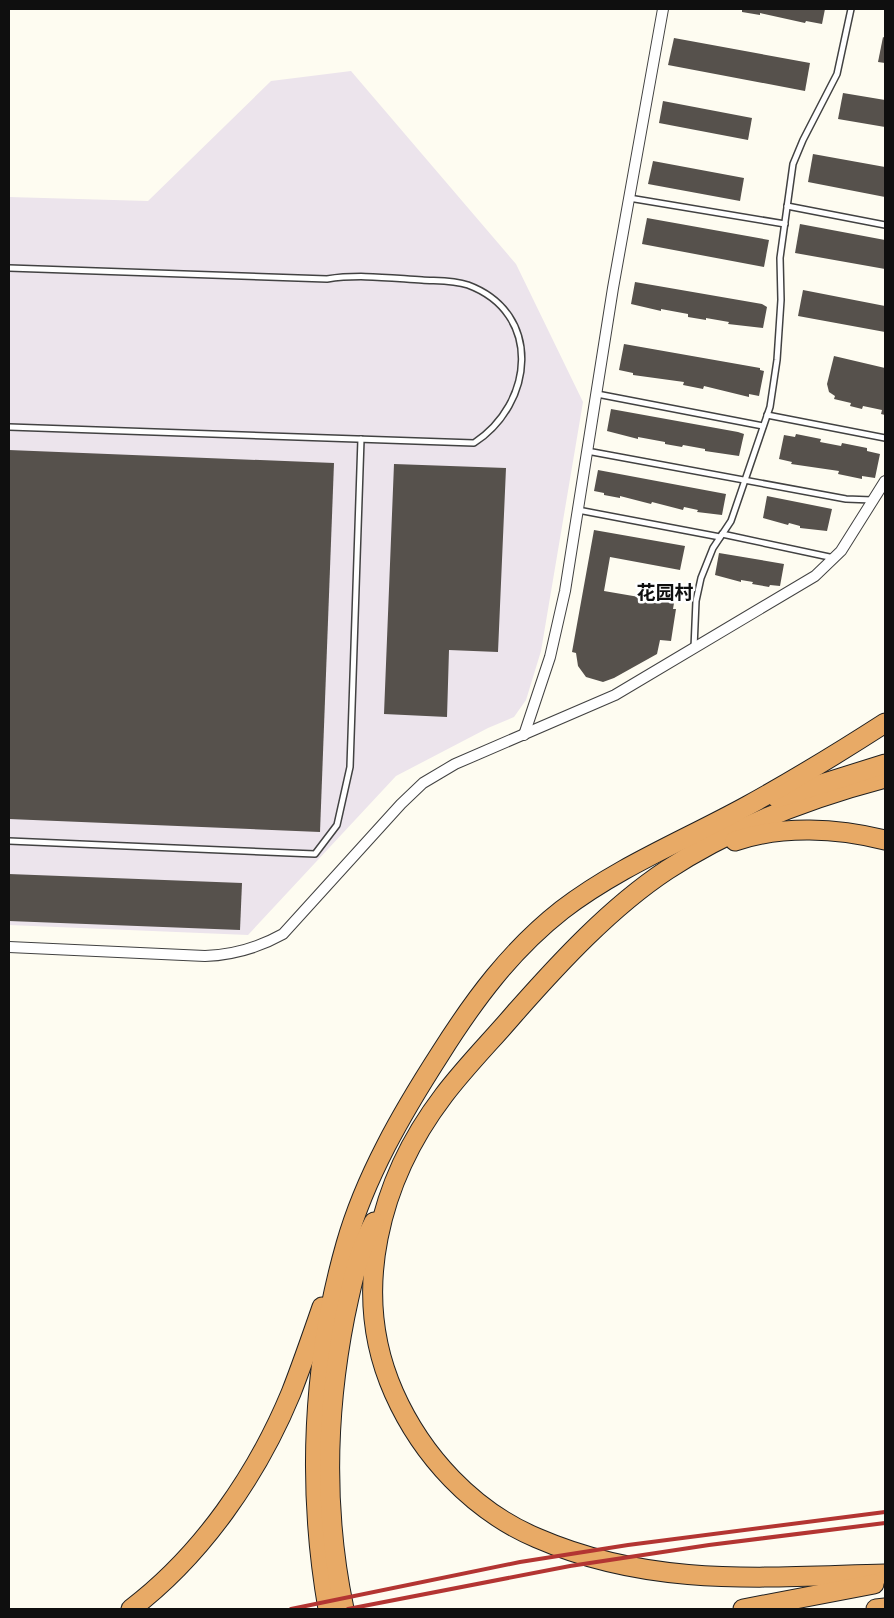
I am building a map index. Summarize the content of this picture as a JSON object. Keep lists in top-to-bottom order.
{
  "districts": ["花园村"]
}
